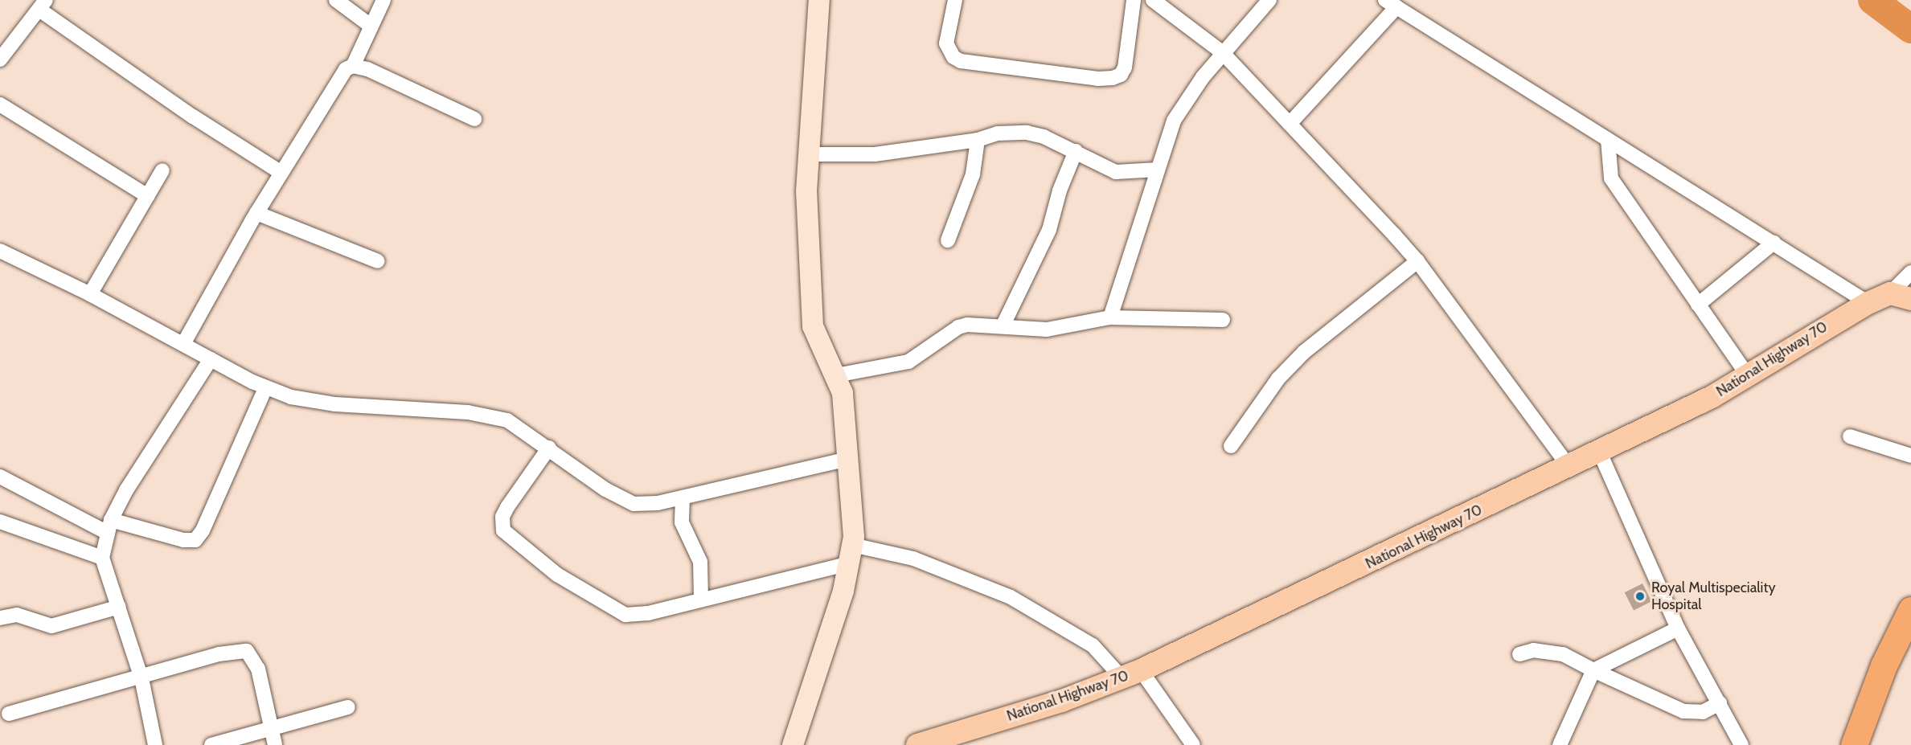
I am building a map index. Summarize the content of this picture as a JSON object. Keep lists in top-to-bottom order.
{
  "streets": {
    "main road": ["National Highway 70"]
  },
  "places": ["Royal Multispeciality Hospital"]
}
